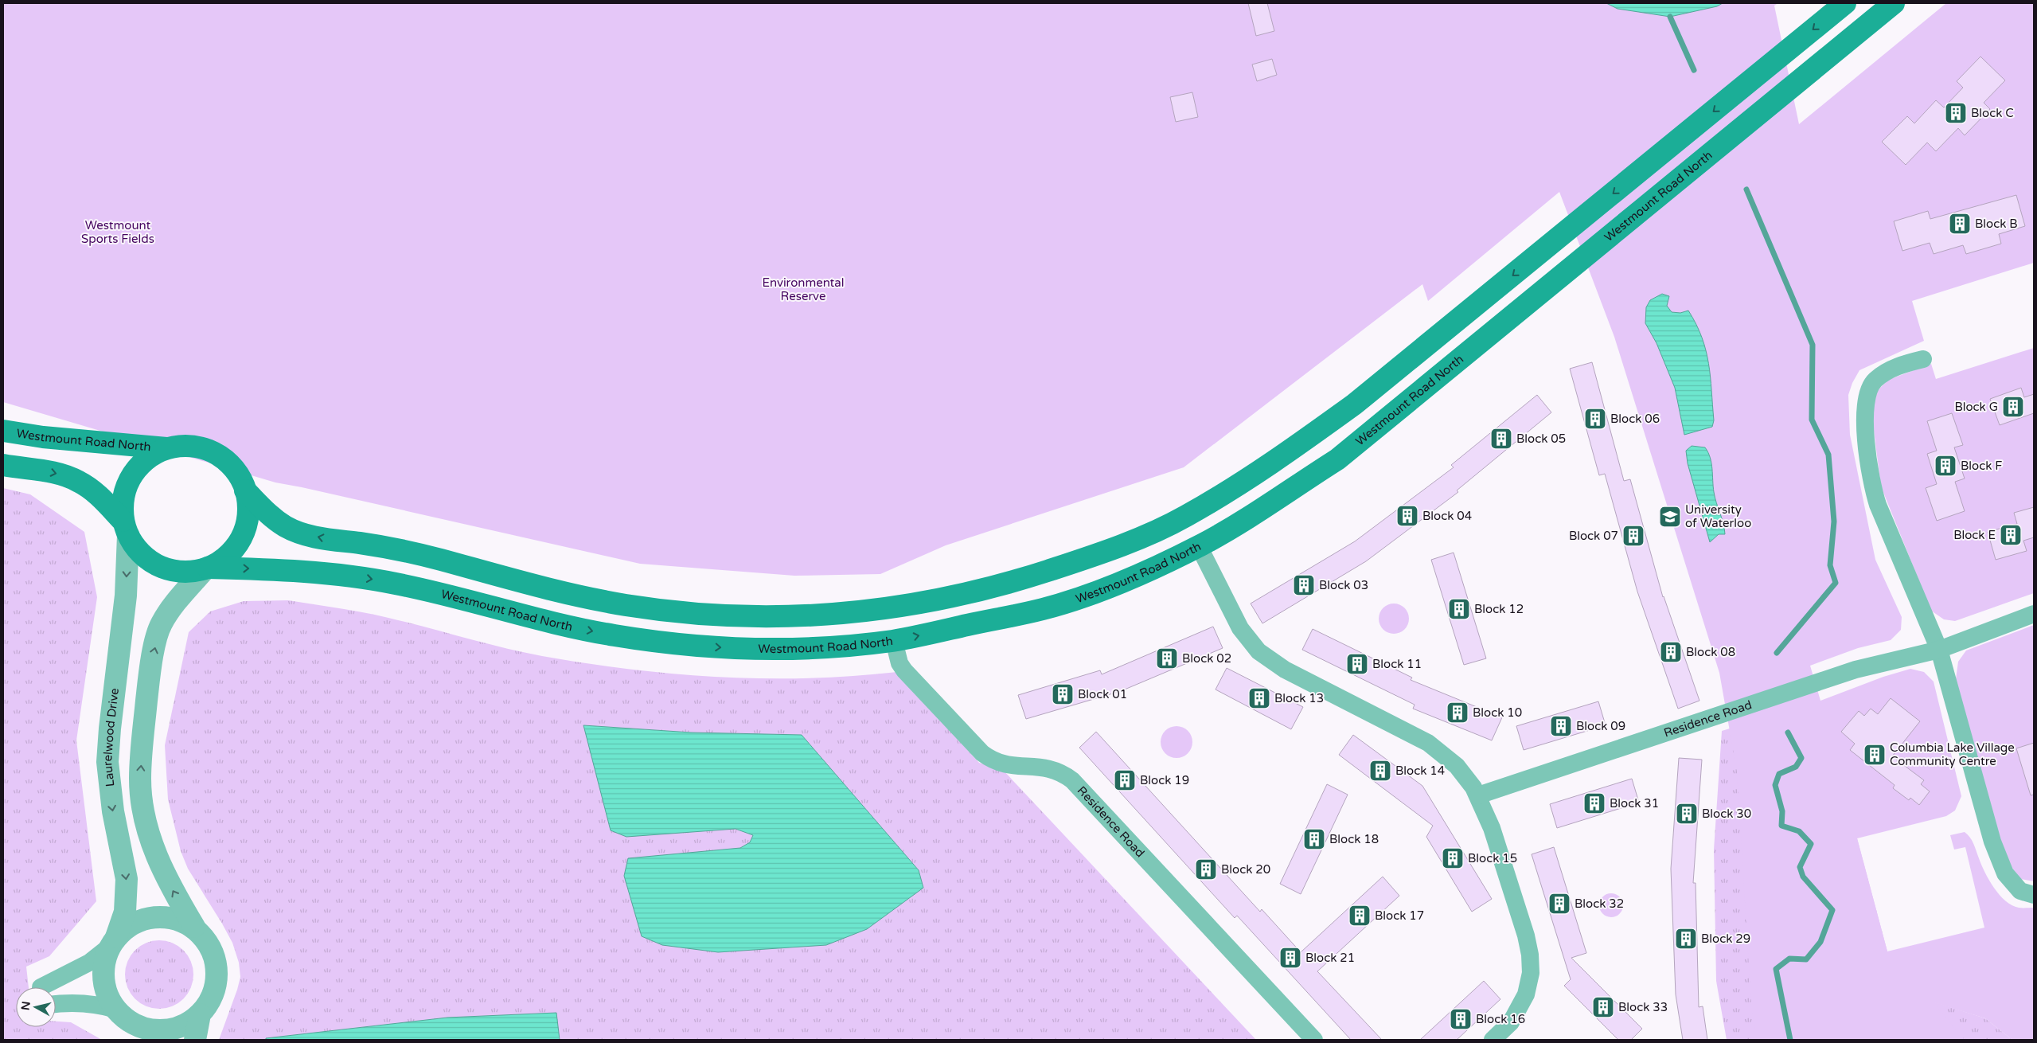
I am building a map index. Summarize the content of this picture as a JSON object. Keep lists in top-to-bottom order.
{
  "streets": {
    "main road": ["Westmount Road North"],
    "street": ["Residence Road", "Laurelwood Drive"]
  },
  "crossings": [
    ["Westmount Road North", "Residence Road"],
    ["Westmount Road North", "Laurelwood Drive"]
  ],
  "one_way": ["Westmount Road North"],
  "parks": ["Westmount Sports Fields", "Environmental Reserve"],
  "places": {
    "building": [
      "Block C",
      "Block B",
      "Block G",
      "Block 06",
      "Block 05",
      "Block F",
      "Block 04",
      "Block E",
      "Block 07",
      "Block 03",
      "Block 12",
      "Block 08",
      "Block 02",
      "Block 11",
      "Block 01",
      "Block 13",
      "Block 10",
      "Block 09",
      "Columbia Lake Village Community Centre",
      "Block 14",
      "Block 19",
      "Block 31",
      "Block 30",
      "Block 18",
      "Block 15",
      "Block 20",
      "Block 32",
      "Block 17",
      "Block 29",
      "Block 21",
      "Block 33",
      "Block 16"
    ],
    "school or university": ["University of Waterloo"]
  },
  "north": "left"
}
